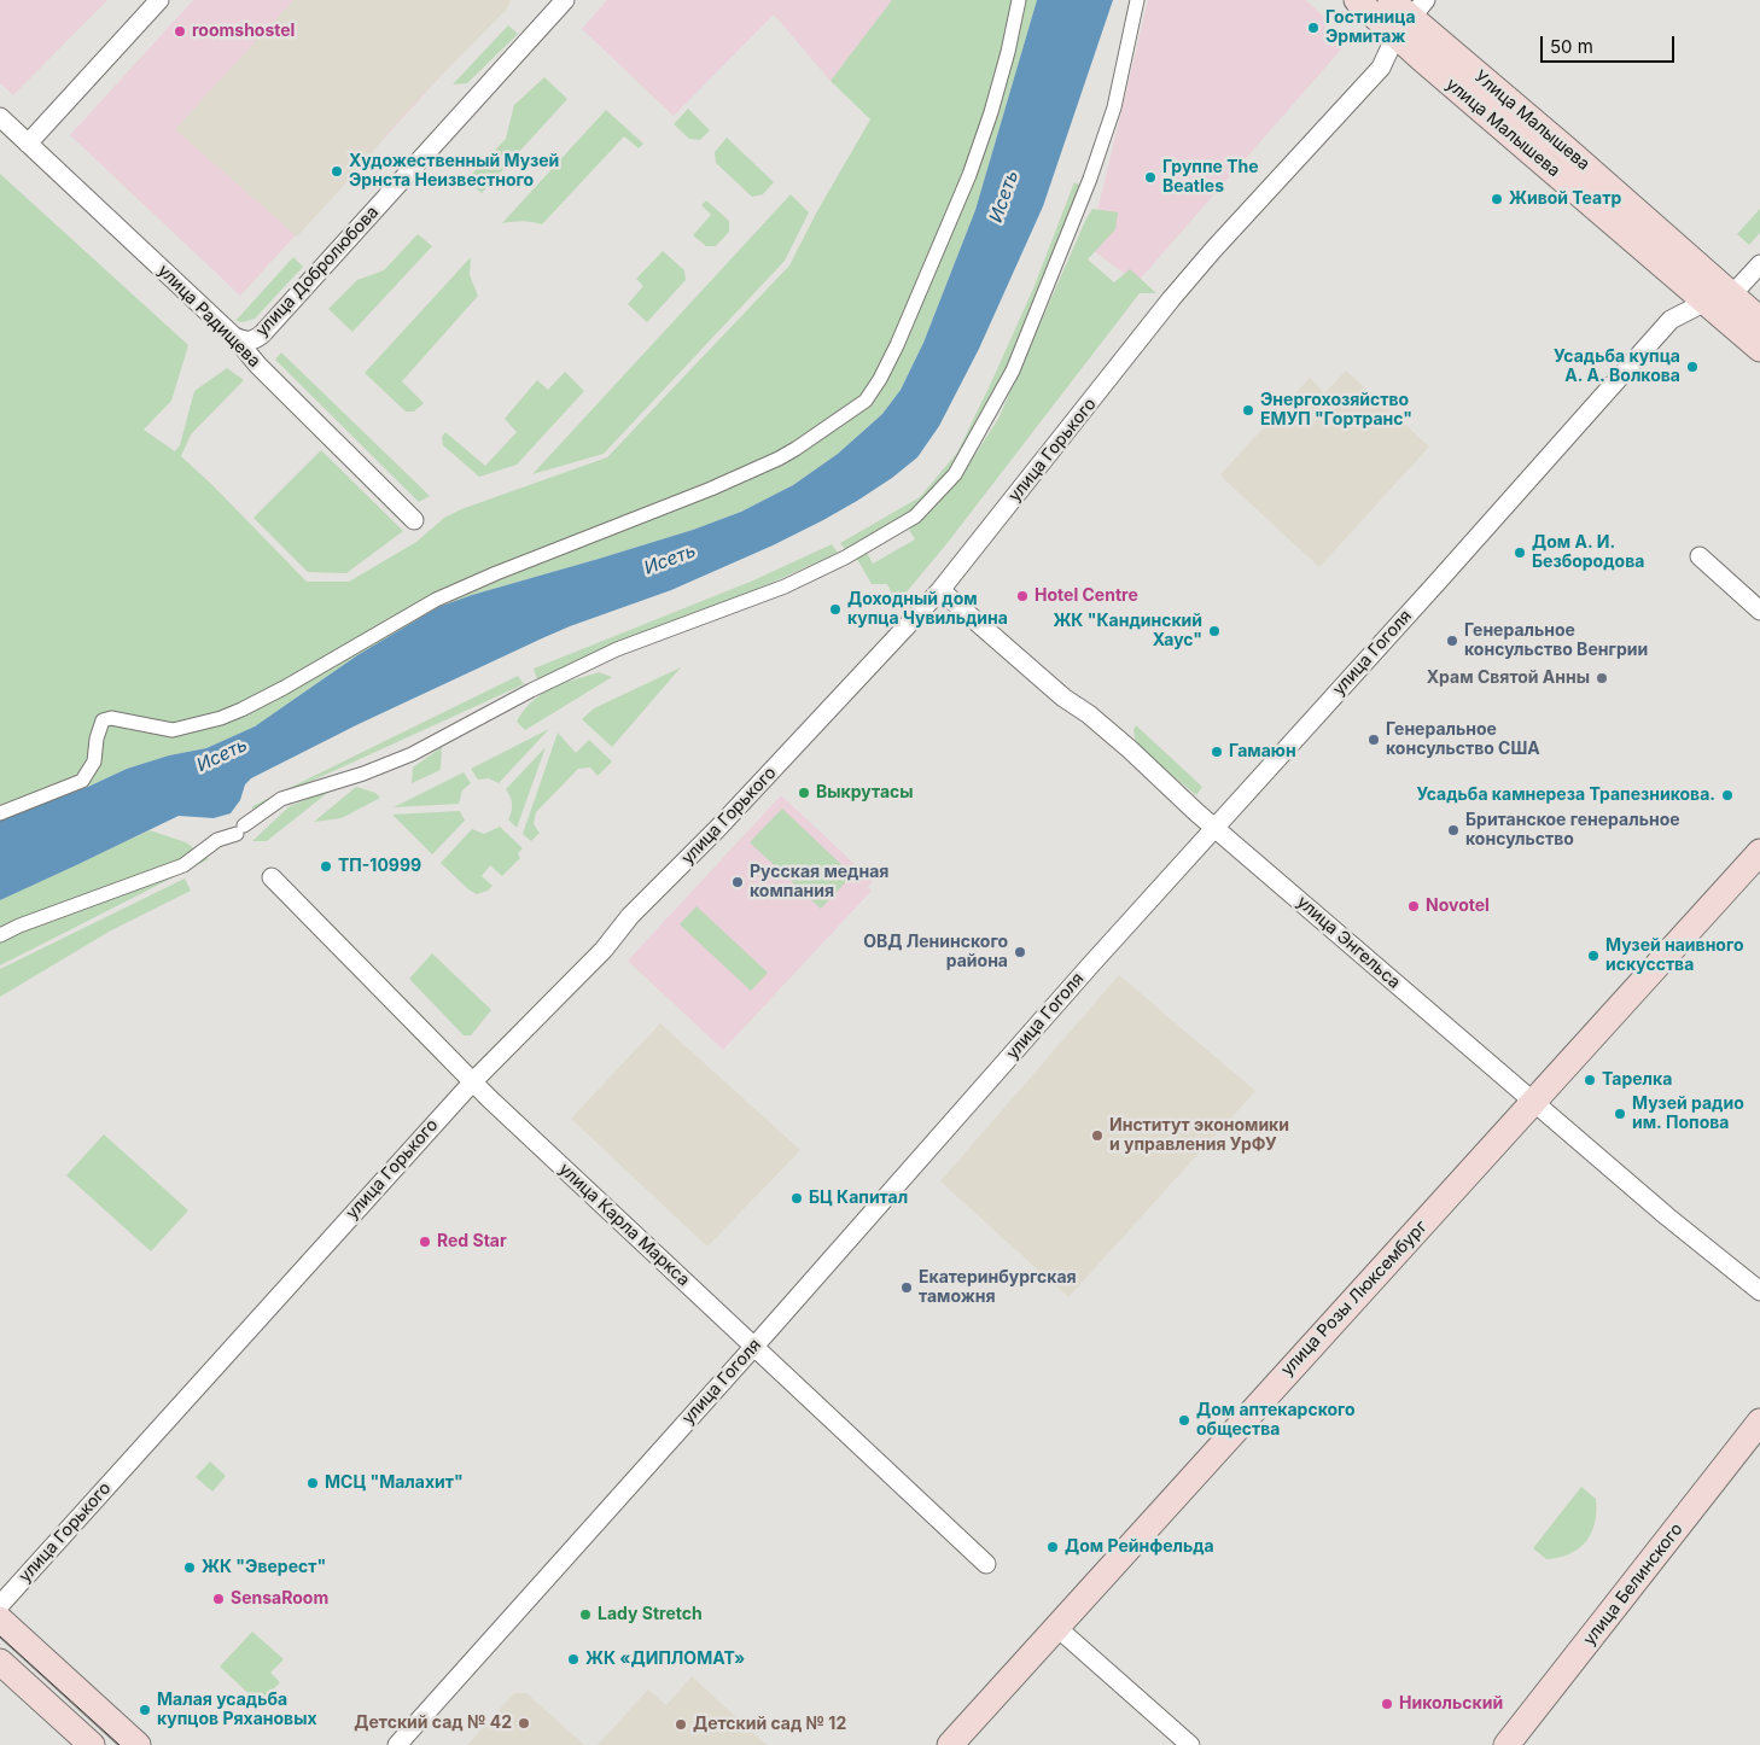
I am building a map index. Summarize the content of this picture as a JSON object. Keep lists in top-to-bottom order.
{
  "streets": {
    "main road": [
      "Улица Малышева",
      "улица Малышева",
      "улица Розы Люксембург",
      "улица Белинского"
    ],
    "street": [
      "улица Добролюбова",
      "улица Радищева",
      "улица Горького",
      "улица Гоголя",
      "улица Энгельса",
      "улица Карла Маркса"
    ]
  },
  "crossings": [
    ["Улица Малышева", "улица Малышева"],
    ["Улица Малышева", "улица Горького"],
    ["Улица Малышева", "улица Гоголя"],
    ["улица Малышева", "улица Горького"],
    ["улица Малышева", "улица Гоголя"],
    ["улица Добролюбова", "улица Радищева"],
    ["улица Горького", "улица Энгельса"],
    ["улица Горького", "улица Карла Маркса"],
    ["улица Гоголя", "улица Энгельса"],
    ["улица Гоголя", "улица Карла Маркса"],
    ["улица Энгельса", "улица Розы Люксембург"]
  ],
  "water": ["Исеть"],
  "places": [
    "Гостиница Эрмитаж",
    "roomshostel",
    "Художественный Музей Эрнста Неизвестного",
    "Группе The Beatles",
    "Живой Театр",
    "Усадьба купца А. А. Волкова",
    "Энергохозяйство ЕМУП \"Гортранс\"",
    "Дом А. И. Безбородова",
    "Hotel Centre",
    "Доходный дом купца Чувильдина",
    "ЖК \"Кандинский Хаус\"",
    "Генеральное консульство Венгрии",
    "Храм Святой Анны",
    "Генеральное консульство США",
    "Гамаюн",
    "Выкрутасы",
    "Усадьба камнереза Трапезникова.",
    "Британское генеральное консульство",
    "ТП-10999",
    "Русская медная компания",
    "Novotel",
    "ОВД Ленинского района",
    "Музей наивного искусства",
    "Тарелка",
    "Музей радио им. Попова",
    "Институт экономики и управления УрФУ",
    "БЦ Капитал",
    "Red Star",
    "Екатеринбургская таможня",
    "Дом аптекарского общества",
    "МСЦ \"Малахит\"",
    "Дом Рейнфельда",
    "ЖК \"Эверест\"",
    "SensaRoom",
    "Lady Stretch",
    "ЖК «ДИПЛОМАТ»",
    "Никольский",
    "Малая усадьба купцов Ряхановых",
    "Детский сад № 42",
    "Детский сад № 12"
  ],
  "scale_bar": "50 m"
}
